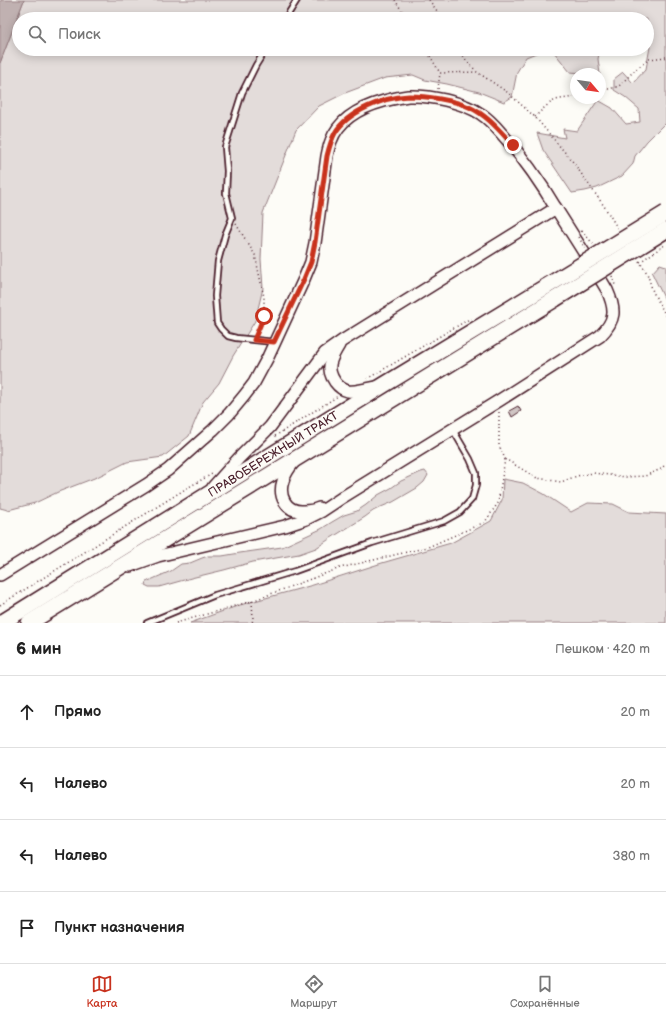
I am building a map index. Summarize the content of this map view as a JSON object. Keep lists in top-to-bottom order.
{
  "streets": {
    "highway": ["ПРАВОБЕРЕЖНЫЙ ТРАКТ"]
  },
  "north": "bottom right",
  "page": {
    "search": "Поиск",
    "heading": ["6 мин", "Пешком · 420 m"],
    "list": [
      ["Прямо", "20 m"],
      ["Налево", "20 m"],
      ["Налево", "380 m"],
      "Пункт назначения"
    ],
    "nav": ["Карта", "Маршрут", "Сохранённые"]
  }
}
